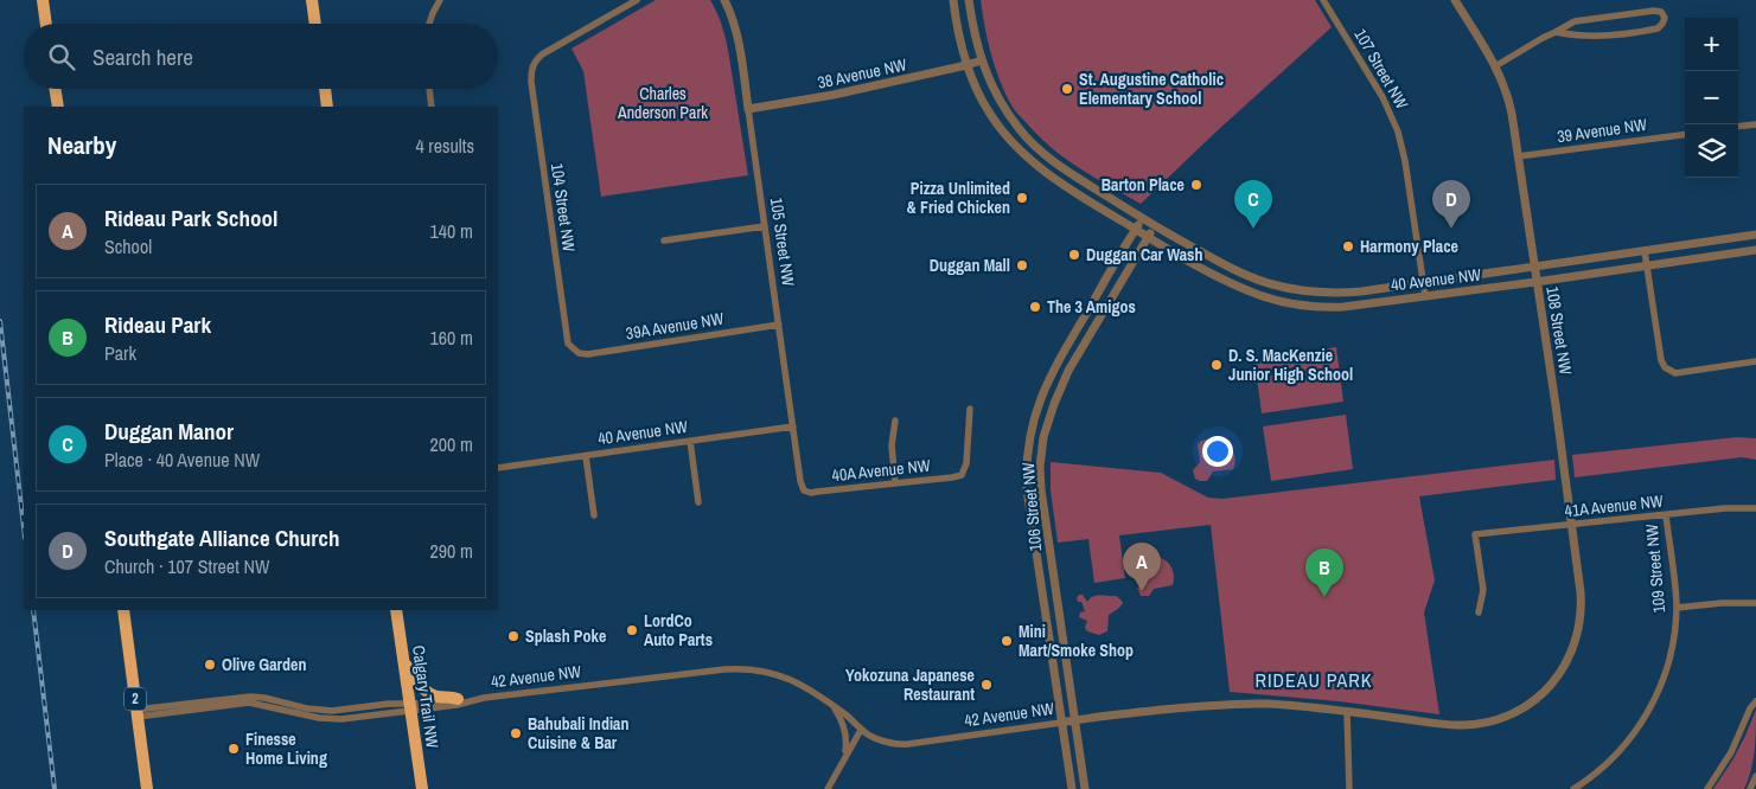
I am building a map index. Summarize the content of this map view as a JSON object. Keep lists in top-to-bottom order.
{
  "streets": {
    "highway": ["Calgary Trail NW", "2"],
    "street": [
      "107 Street NW",
      "38 Avenue NW",
      "39 Avenue NW",
      "104 Street NW",
      "105 Street NW",
      "40 Avenue NW",
      "39A Avenue NW",
      "108 Street NW",
      "40A Avenue NW",
      "41A Avenue NW",
      "106 Street NW",
      "109 Street NW",
      "42 Avenue NW"
    ]
  },
  "crossings": [
    ["107 Street NW", "40 Avenue NW"],
    ["38 Avenue NW", "105 Street NW"],
    ["39 Avenue NW", "108 Street NW"],
    ["104 Street NW", "39A Avenue NW"],
    ["105 Street NW", "40 Avenue NW"],
    ["105 Street NW", "39A Avenue NW"],
    ["105 Street NW", "40A Avenue NW"],
    ["40 Avenue NW", "108 Street NW"],
    ["40 Avenue NW", "106 Street NW"],
    ["108 Street NW", "41A Avenue NW"],
    ["108 Street NW", "42 Avenue NW"],
    ["41A Avenue NW", "109 Street NW"],
    ["106 Street NW", "42 Avenue NW"],
    ["42 Avenue NW", "Calgary Trail NW"],
    ["42 Avenue NW", "2"]
  ],
  "districts": ["RIDEAU PARK"],
  "parks": ["Charles Anderson Park"],
  "places": [
    "St. Augustine Catholic Elementary School",
    "Barton Place",
    "Pizza Unlimited & Fried Chicken",
    "Harmony Place",
    "Duggan Car Wash",
    "Duggan Mall",
    "The 3 Amigos",
    "D. S. MacKenzie Junior High School",
    "LordCo Auto Parts",
    "Splash Poke",
    "Mini Mart/Smoke Shop",
    "Olive Garden",
    "Yokozuna Japanese Restaurant",
    "Bahubali Indian Cuisine & Bar",
    "Finesse Home Living"
  ],
  "page": {
    "map_buttons": ["+", "−"],
    "search": "Search here",
    "heading": ["Nearby", "4 results"],
    "pins": [
      "C",
      "D",
      "A",
      "B"
    ],
    "list": [
      {
        "mark": "A",
        "name": "Rideau Park School",
        "note": "School",
        "value": "140 m"
      },
      {
        "mark": "B",
        "name": "Rideau Park",
        "note": "Park",
        "value": "160 m"
      },
      {
        "mark": "C",
        "name": "Duggan Manor",
        "note": "Place · 40 Avenue NW",
        "value": "200 m"
      },
      {
        "mark": "D",
        "name": "Southgate Alliance Church",
        "note": "Church · 107 Street NW",
        "value": "290 m"
      }
    ]
  }
}
